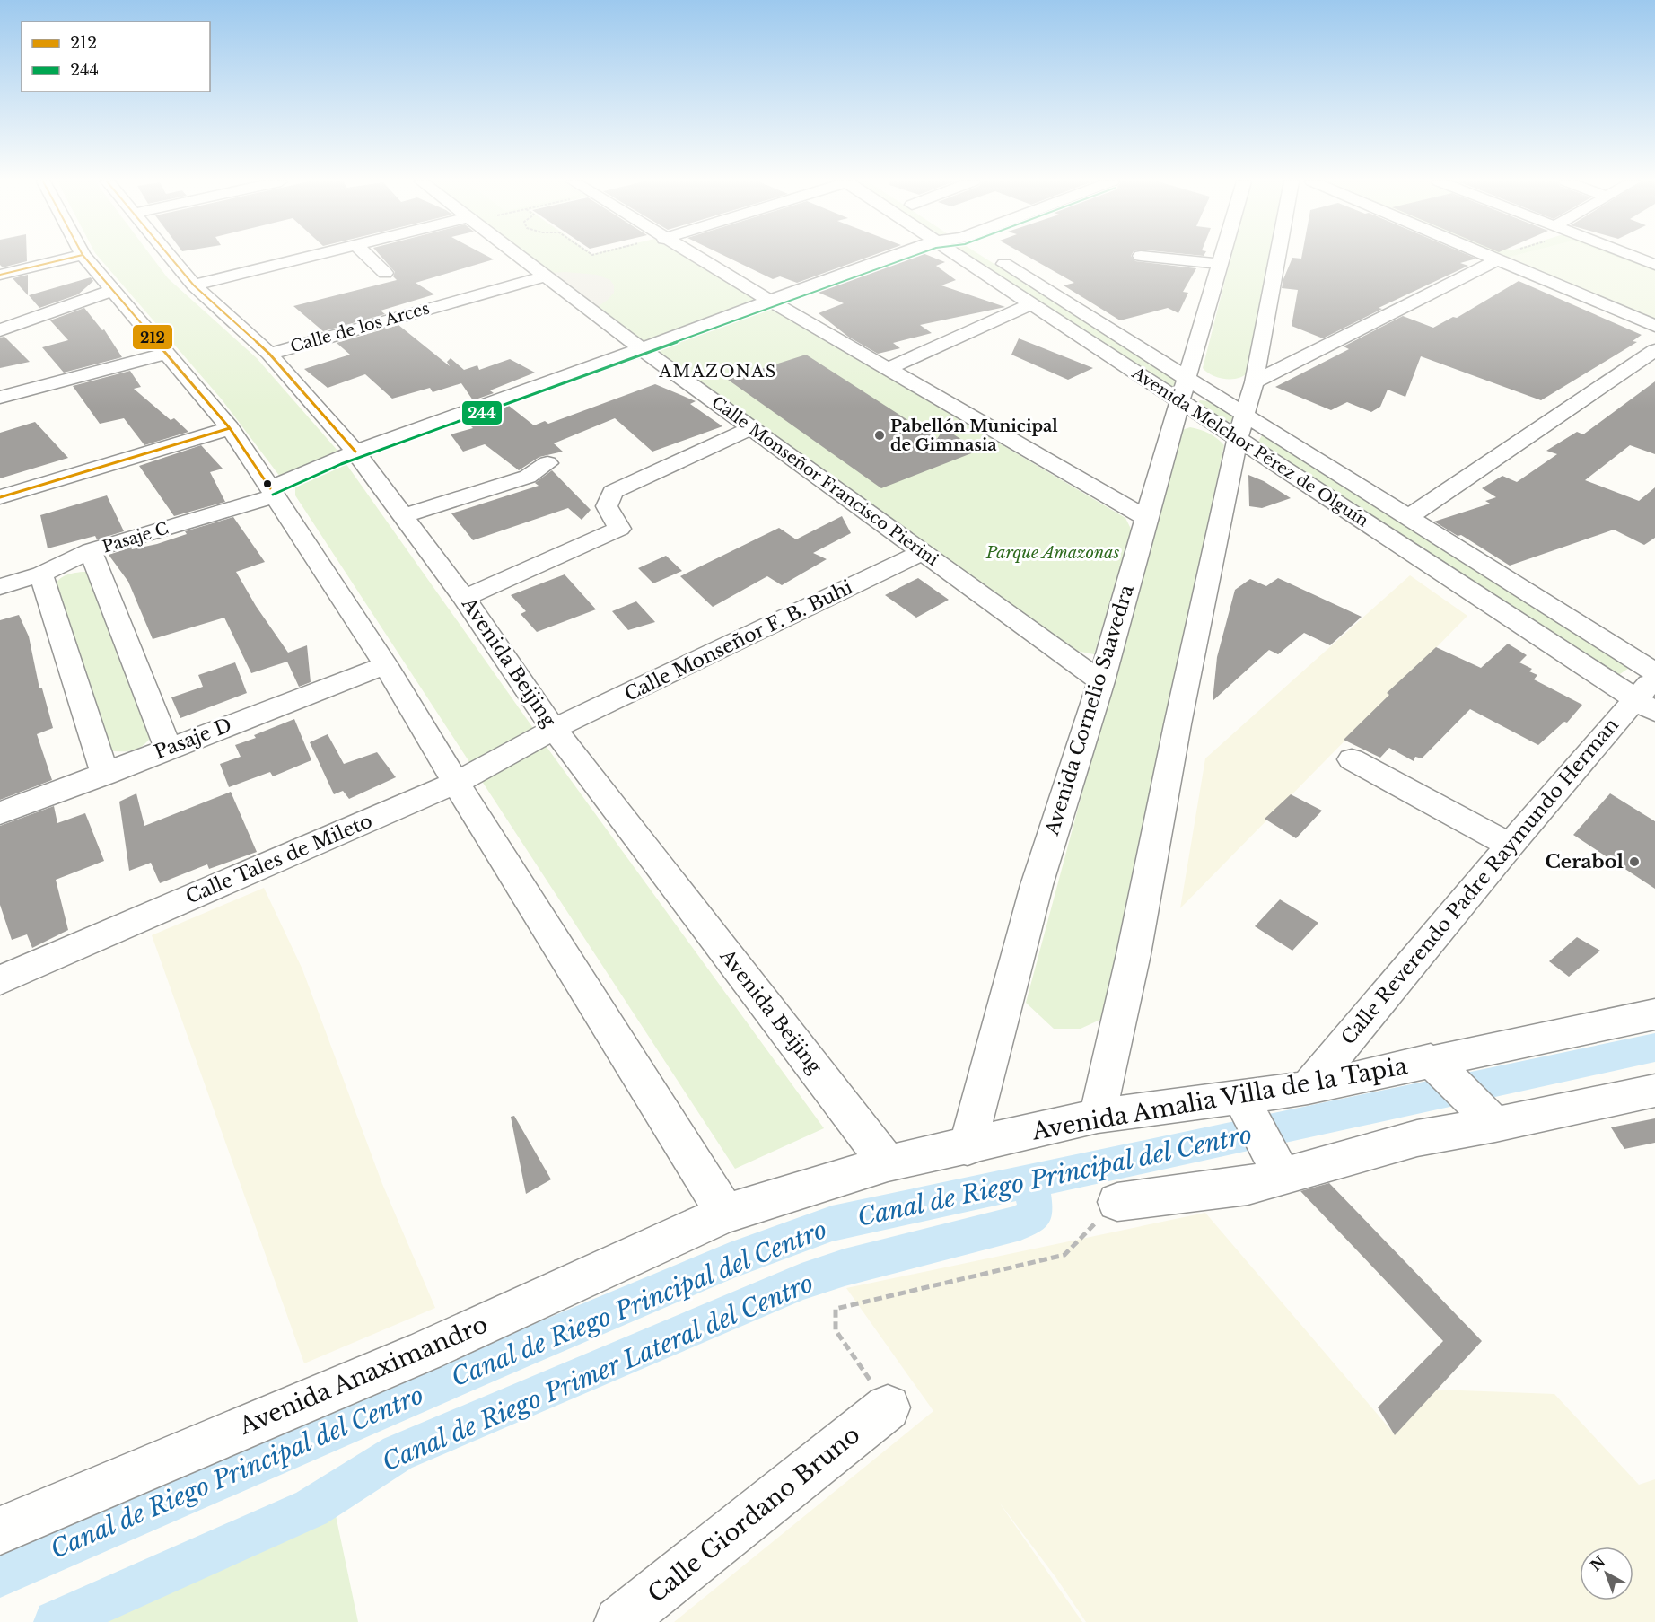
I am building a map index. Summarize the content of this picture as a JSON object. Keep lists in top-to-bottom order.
{
  "streets": {
    "street": [
      "Calle de los Arces",
      "Avenida Melchor Pérez de Olguín",
      "Calle Monseñor Francisco Pierini",
      "Pasaje C",
      "Calle Monseñor F. B. Buhi",
      "Avenida Beijing",
      "Avenida Cornelio Saavedra",
      "Pasaje D",
      "Calle Tales de Mileto",
      "Calle Reverendo Padre Raymundo Herman",
      "Avenida Amalia Villa de la Tapia",
      "Avenida Anaximandro",
      "Calle Giordano Bruno"
    ]
  },
  "crossings": [
    ["Calle de los Arces", "Calle Monseñor Francisco Pierini"],
    ["Calle de los Arces", "Avenida Beijing"],
    ["Avenida Melchor Pérez de Olguín", "Avenida Cornelio Saavedra"],
    ["Avenida Melchor Pérez de Olguín", "Calle Reverendo Padre Raymundo Herman"],
    ["Calle Monseñor Francisco Pierini", "Pasaje C"],
    ["Calle Monseñor Francisco Pierini", "Calle Monseñor F. B. Buhi"],
    ["Calle Monseñor Francisco Pierini", "Avenida Cornelio Saavedra"],
    ["Pasaje C", "Avenida Beijing"],
    ["Calle Monseñor F. B. Buhi", "Avenida Beijing"],
    ["Calle Monseñor F. B. Buhi", "Calle Tales de Mileto"],
    ["Avenida Beijing", "Calle Tales de Mileto"],
    ["Avenida Beijing", "Avenida Amalia Villa de la Tapia"],
    ["Avenida Cornelio Saavedra", "Avenida Amalia Villa de la Tapia"],
    ["Calle Reverendo Padre Raymundo Herman", "Avenida Amalia Villa de la Tapia"],
    ["Avenida Amalia Villa de la Tapia", "Avenida Anaximandro"]
  ],
  "districts": ["AMAZONAS"],
  "water": ["Canal de Riego Principal del Centro", "Canal de Riego Primer Lateral del Centro"],
  "parks": ["Parque Amazonas"],
  "places": ["Pabellón Municipal de Gimnasia", "Cerabol"],
  "lines": ["transit line 212", "transit line 244"],
  "legend": ["212", "244"],
  "north": "top left"
}
